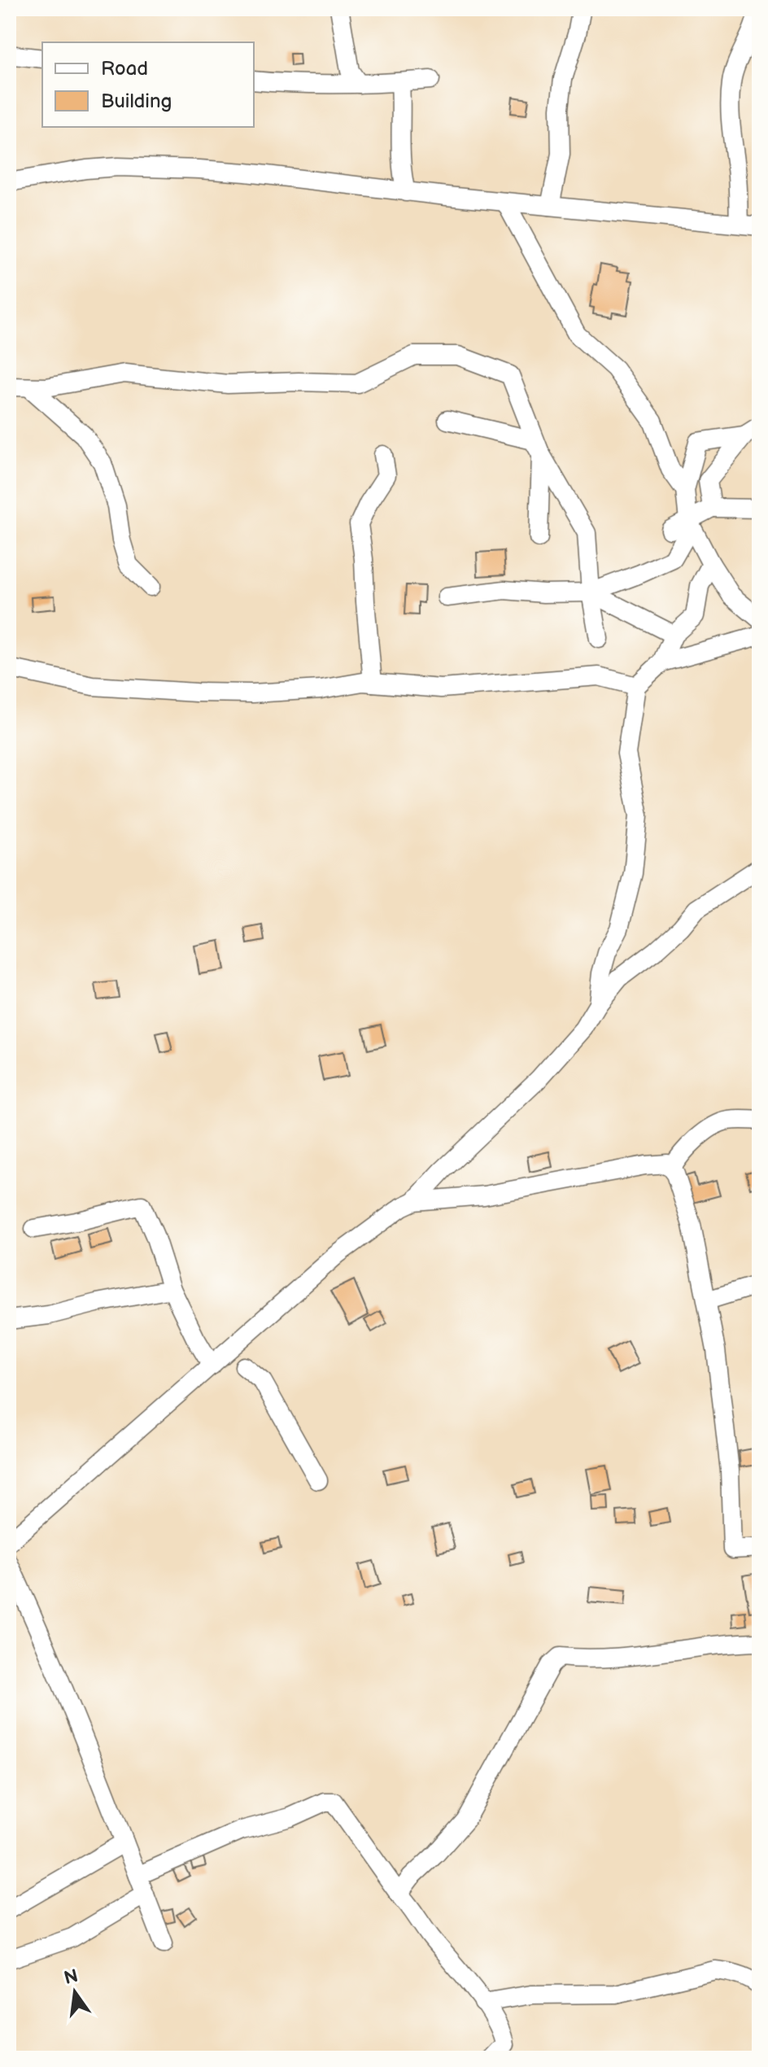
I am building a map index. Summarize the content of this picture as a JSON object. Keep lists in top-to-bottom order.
{
  "legend": ["Road", "Building"],
  "north": "top"
}
